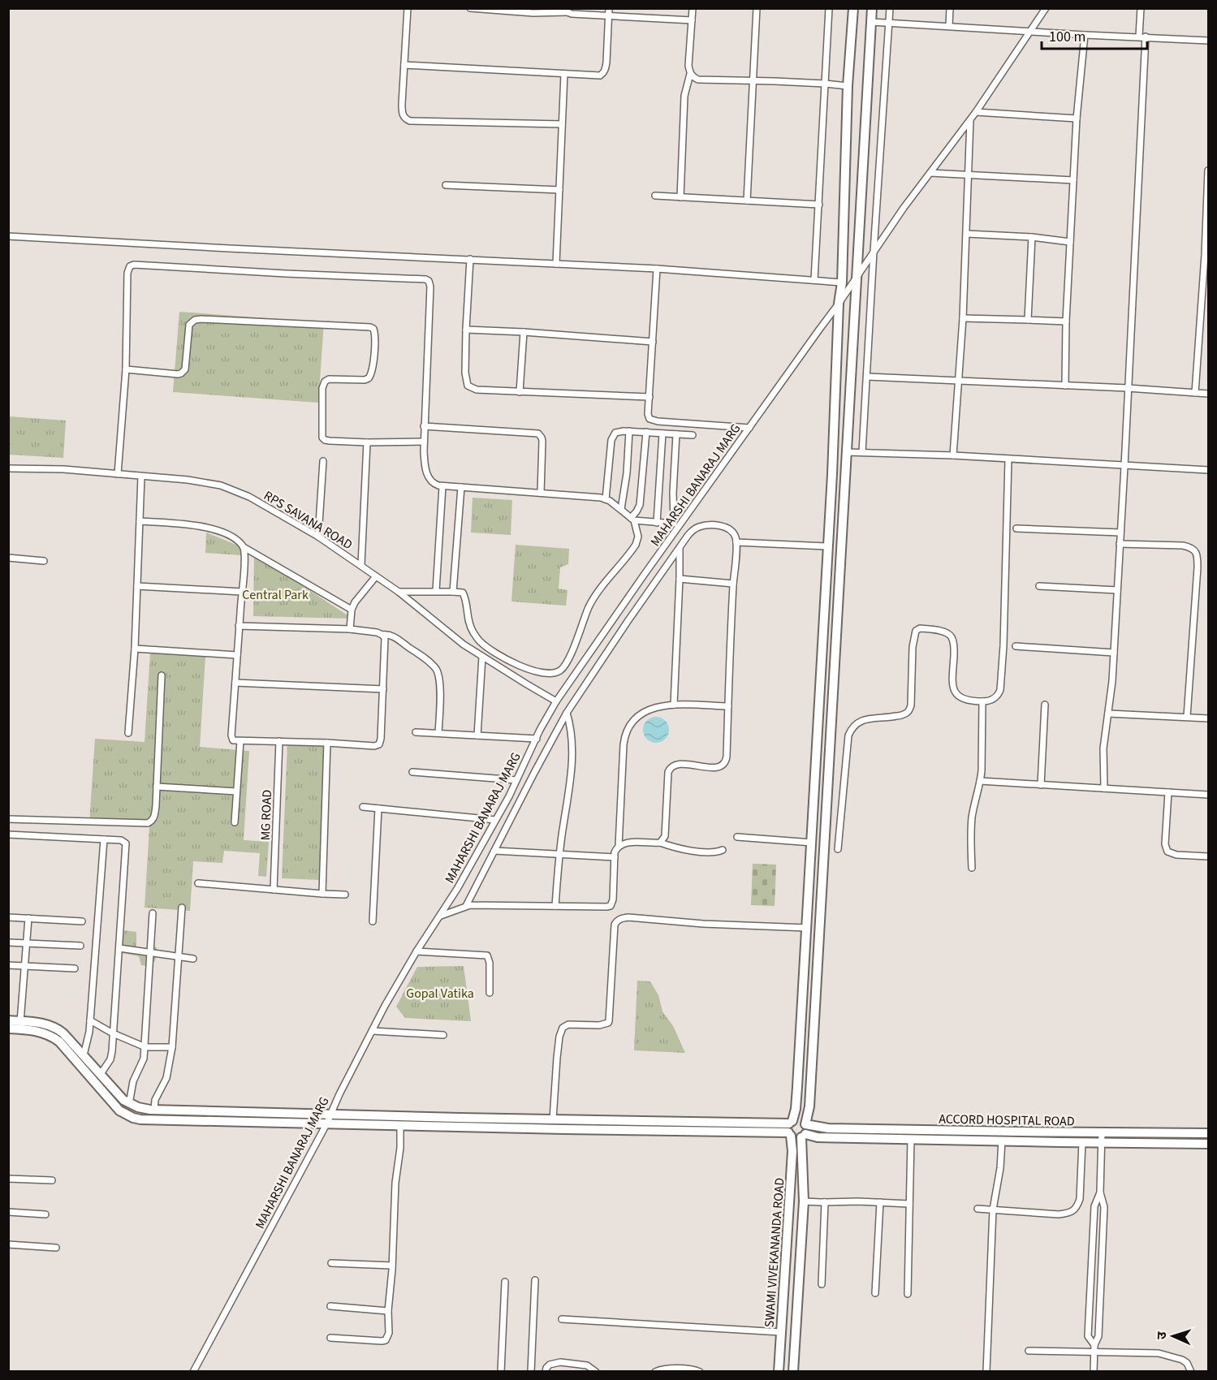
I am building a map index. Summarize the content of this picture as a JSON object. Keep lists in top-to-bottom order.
{
  "streets": {
    "street": [
      "MAHARSHI BANARAJ MARG",
      "RPS SAVANA ROAD",
      "MG ROAD",
      "ACCORD HOSPITAL ROAD",
      "SWAMI VIVEKANANDA ROAD"
    ]
  },
  "crossings": [
    ["MAHARSHI BANARAJ MARG", "RPS SAVANA ROAD"],
    ["MAHARSHI BANARAJ MARG", "SWAMI VIVEKANANDA ROAD"]
  ],
  "parks": ["Central Park", "Gopal Vatika"],
  "scale_bar": "100 m",
  "north": "left"
}
